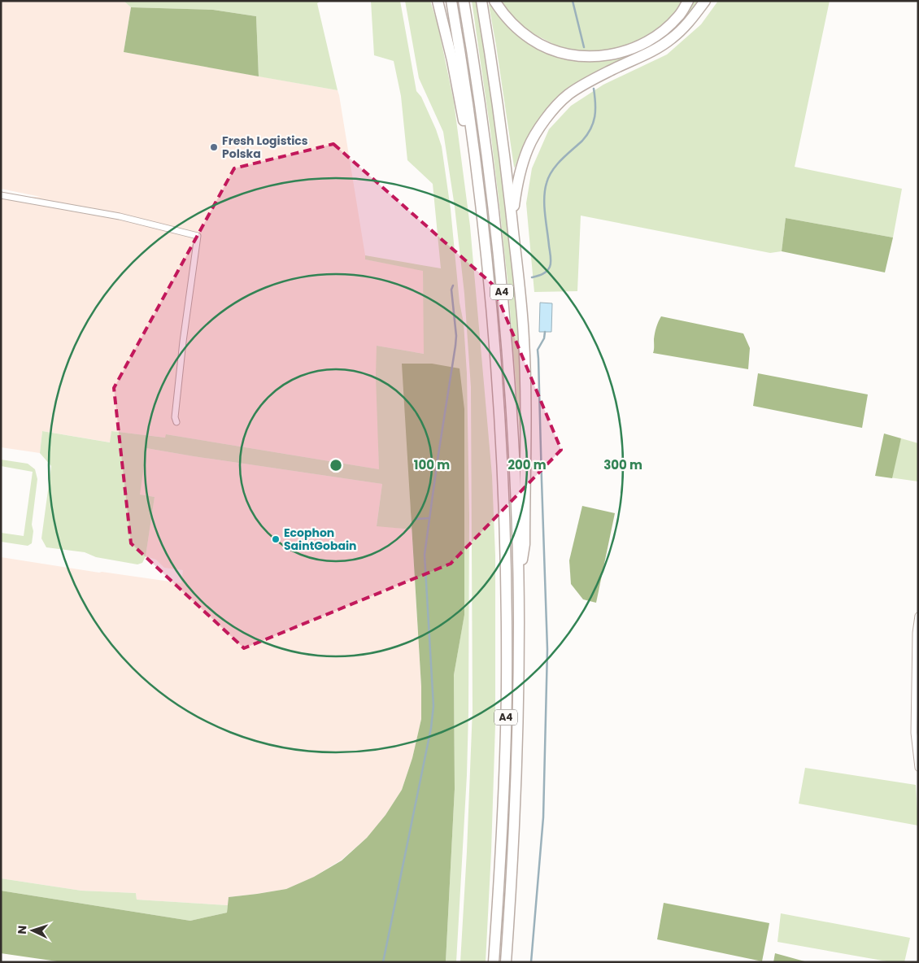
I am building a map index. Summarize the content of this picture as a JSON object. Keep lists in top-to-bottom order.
{
  "streets": {
    "highway": ["A4"]
  },
  "places": ["Fresh Logistics Polska", "Ecophon SaintGobain"],
  "north": "left",
  "rings": ["100 m", "200 m", "300 m"]
}
